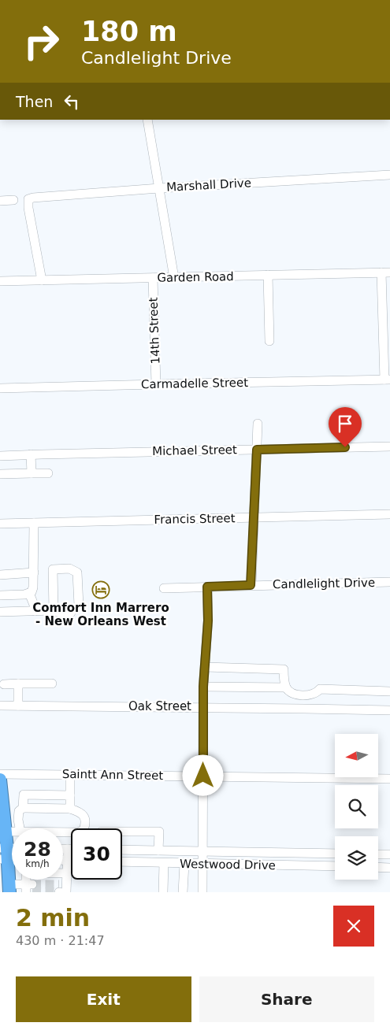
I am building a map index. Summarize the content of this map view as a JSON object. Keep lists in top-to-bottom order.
{
  "streets": {
    "street": [
      "Marshall Drive",
      "Garden Road",
      "14th Street",
      "Carmadelle Street",
      "Michael Street",
      "Francis Street",
      "Candlelight Drive",
      "Oak Street",
      "Saintt Ann Street",
      "Westwood Drive"
    ]
  },
  "crossings": [
    ["Marshall Drive", "Garden Road"],
    ["Garden Road", "14th Street"],
    ["14th Street", "Carmadelle Street"]
  ],
  "places": {
    "hotel": ["Comfort Inn Marrero - New Orleans West"]
  },
  "north": "left",
  "page": {
    "turn": ["180 m", "Candlelight Drive"],
    "then": "Then",
    "speed": "28 km/h",
    "limit": "30",
    "heading": ["2 min", "430 m · 21:47"],
    "buttons": ["Exit", "Share"]
  }
}
